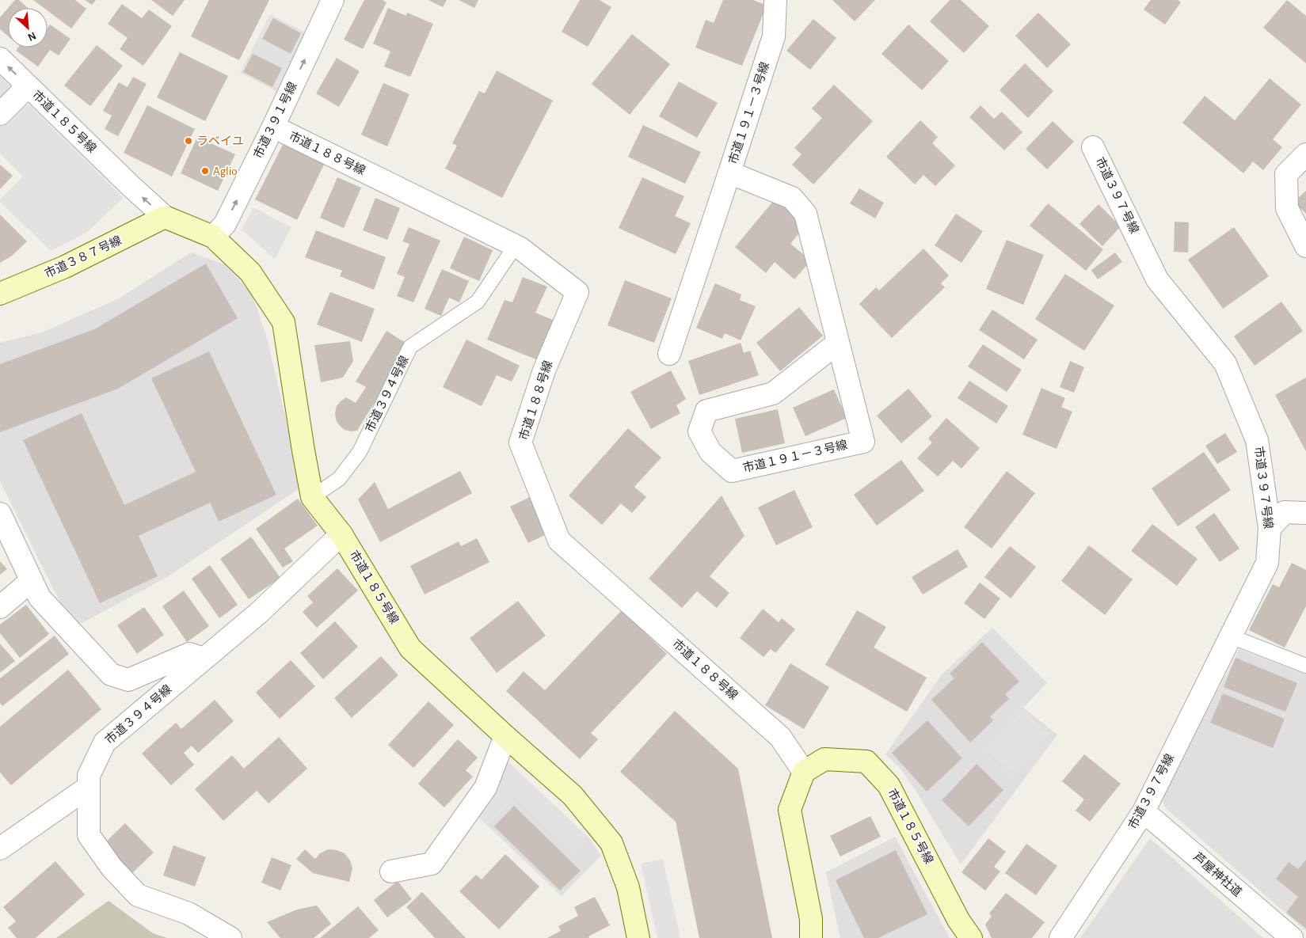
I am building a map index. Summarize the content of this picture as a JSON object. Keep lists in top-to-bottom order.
{
  "streets": {
    "street": [
      "市道１９１－３号線",
      "市道３９１号線",
      "市道１８５号線",
      "市道１８８号線",
      "市道３９７号線",
      "市道３８７号線",
      "市道３９４号線",
      "芦屋神社道"
    ]
  },
  "crossings": [
    ["市道３９１号線", "市道１８５号線"],
    ["市道３９１号線", "市道１８８号線"],
    ["市道１８５号線", "市道１８８号線"],
    ["市道１８５号線", "市道３８７号線"],
    ["市道１８５号線", "市道３９４号線"],
    ["市道１８８号線", "市道３９４号線"],
    ["市道３９７号線", "芦屋神社道"]
  ],
  "one_way": ["市道３９１号線"],
  "places": ["ラベイユ", "Aglio"],
  "north": "bottom right"
}
